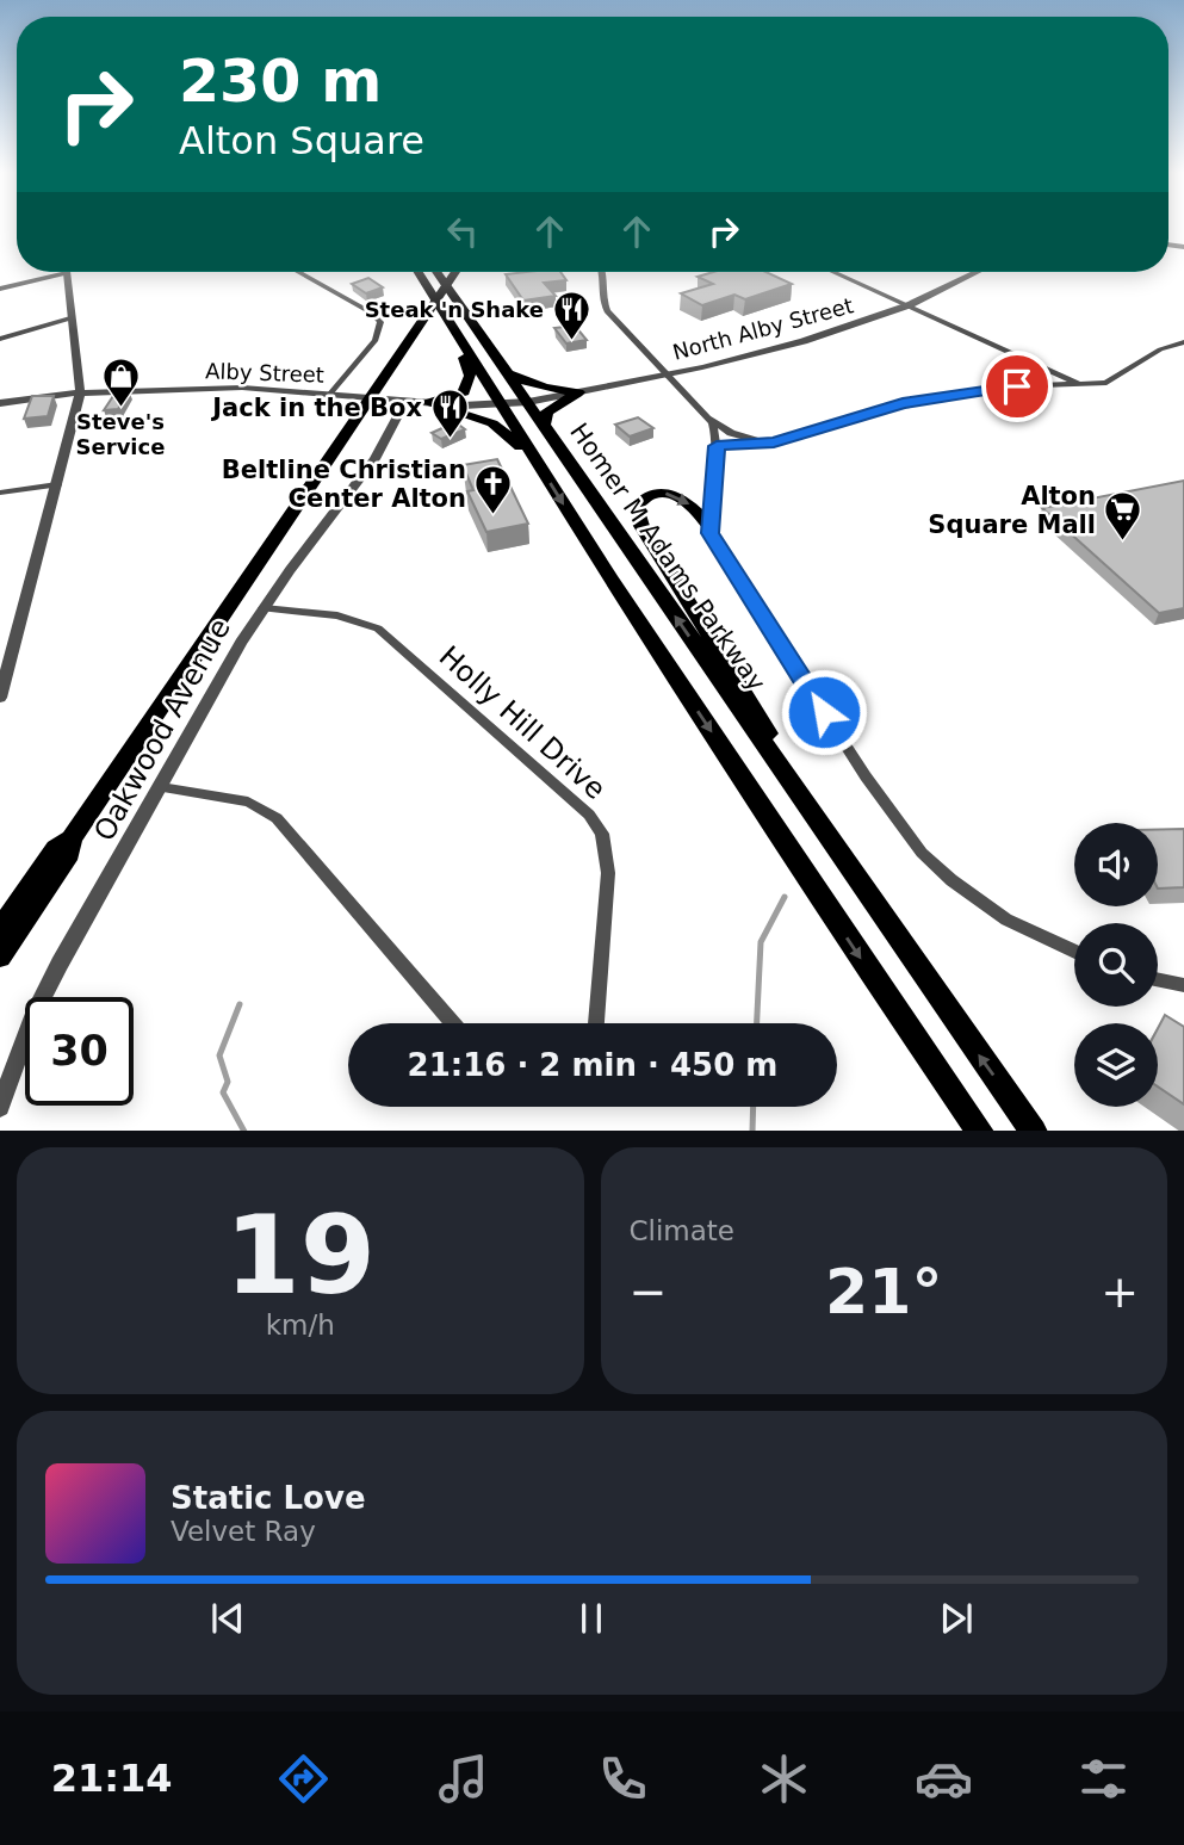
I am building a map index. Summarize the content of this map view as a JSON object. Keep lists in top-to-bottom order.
{
  "streets": {
    "main road": ["Homer M Adams Parkway"],
    "street": [
      "North Alby Street",
      "Alby Street",
      "Holly Hill Drive",
      "Oakwood Avenue"
    ]
  },
  "crossings": [
    ["North Alby Street", "Alby Street"],
    ["North Alby Street", "Homer M Adams Parkway"],
    ["Alby Street", "Homer M Adams Parkway"],
    ["Alby Street", "Oakwood Avenue"],
    ["Holly Hill Drive", "Oakwood Avenue"]
  ],
  "places": {
    "restaurant": ["Steak 'n Shake", "Jack in the Box"],
    "shop": ["Steve's Service"],
    "church": ["Beltline Christian Center Alton"],
    "supermarket": ["Alton Square Mall"]
  },
  "page": {
    "turn": ["230 m", "Alton Square"],
    "limit": "30",
    "trip": "21:16 · 2 min · 450 m",
    "tile": [
      ["19", "km/h"],
      "Climate"
    ],
    "heat": ["−", "21°", "+"],
    "song": ["Static Love", "Velvet Ray"],
    "tabs": "21:14"
  }
}
